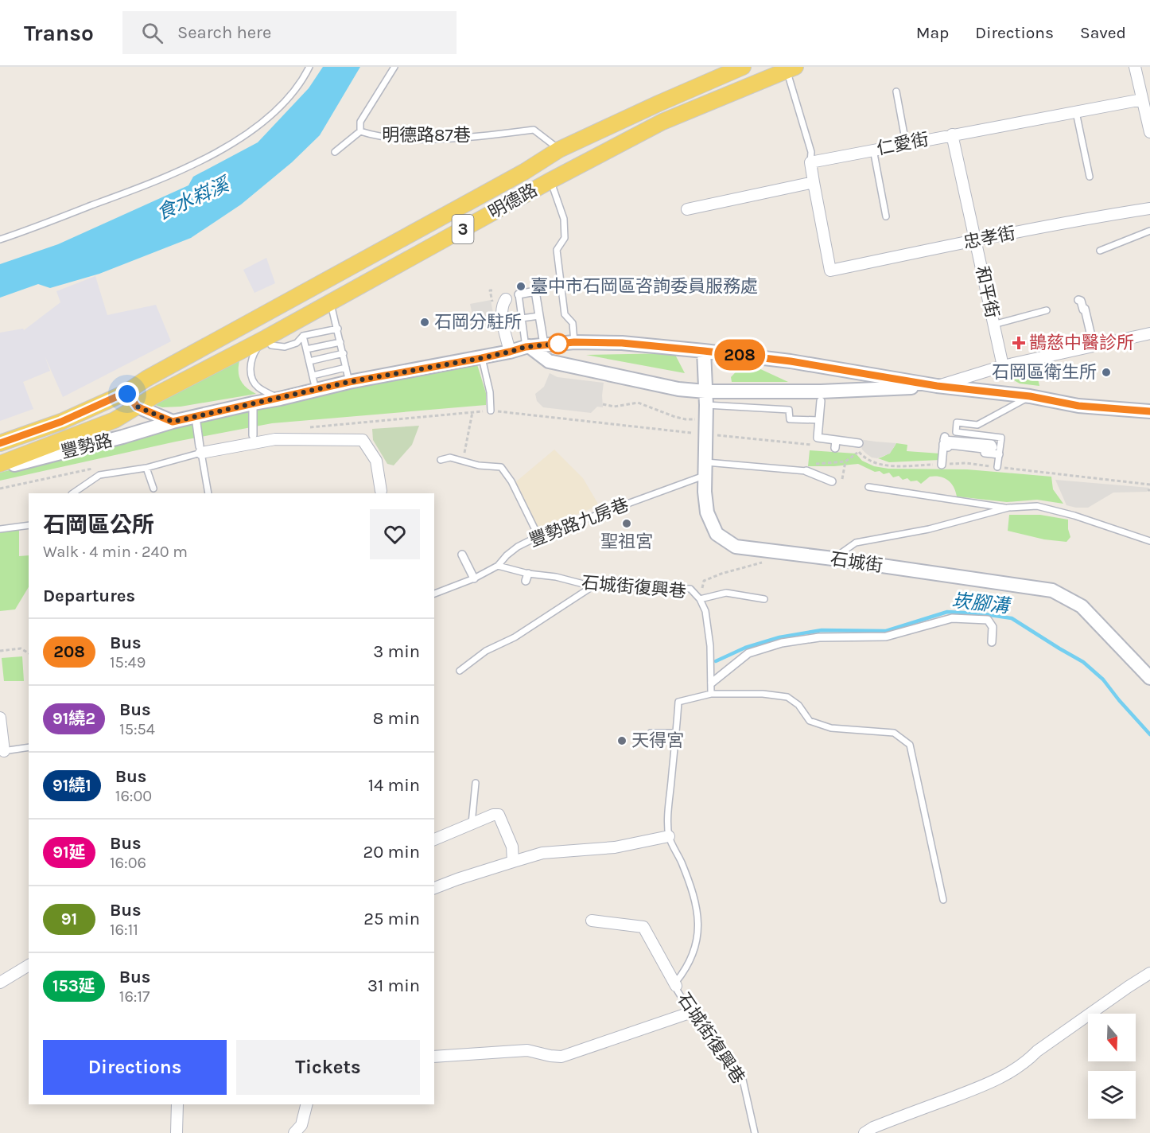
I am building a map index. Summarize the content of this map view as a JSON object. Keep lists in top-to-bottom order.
{
  "streets": {
    "main road": ["明德路", "3", "豐勢路"],
    "street": [
      "仁愛街",
      "忠孝街",
      "和平街",
      "石城街"
    ],
    "lane": ["明德路87巷", "豐勢路九房巷", "石城街復興巷"]
  },
  "crossings": [
    ["明德路87巷", "明德路"],
    ["仁愛街", "和平街"],
    ["明德路", "豐勢路"],
    ["忠孝街", "和平街"],
    ["豐勢路", "石城街"],
    ["豐勢路九房巷", "石城街"],
    ["豐勢路九房巷", "石城街復興巷"]
  ],
  "water": ["食水嵙溪", "崁腳溝"],
  "places": {
    "other": [
      "臺中市石岡區咨詢委員服務處",
      "石岡分駐所",
      "石岡區衛生所",
      "聖祖宮",
      "天得宮"
    ],
    "health": ["鵲慈中醫診所"]
  },
  "lines": ["bus line 208"],
  "north": "bottom",
  "page": {
    "header": "Transo",
    "search": "Search here",
    "nav": ["Map", "Directions", "Saved"],
    "on_map": "208",
    "heading": [
      ["石岡區公所", "Walk · 4 min · 240 m"],
      "Departures"
    ],
    "list": [
      {
        "mark": "208",
        "name": "Bus",
        "note": "15:49",
        "value": "3 min"
      },
      {
        "mark": "91繞2",
        "name": "Bus",
        "note": "15:54",
        "value": "8 min"
      },
      {
        "mark": "91繞1",
        "name": "Bus",
        "note": "16:00",
        "value": "14 min"
      },
      {
        "mark": "91延",
        "name": "Bus",
        "note": "16:06",
        "value": "20 min"
      },
      {
        "mark": "91",
        "name": "Bus",
        "note": "16:11",
        "value": "25 min"
      },
      {
        "mark": "153延",
        "name": "Bus",
        "note": "16:17",
        "value": "31 min"
      }
    ],
    "buttons": ["Directions", "Tickets"]
  }
}
